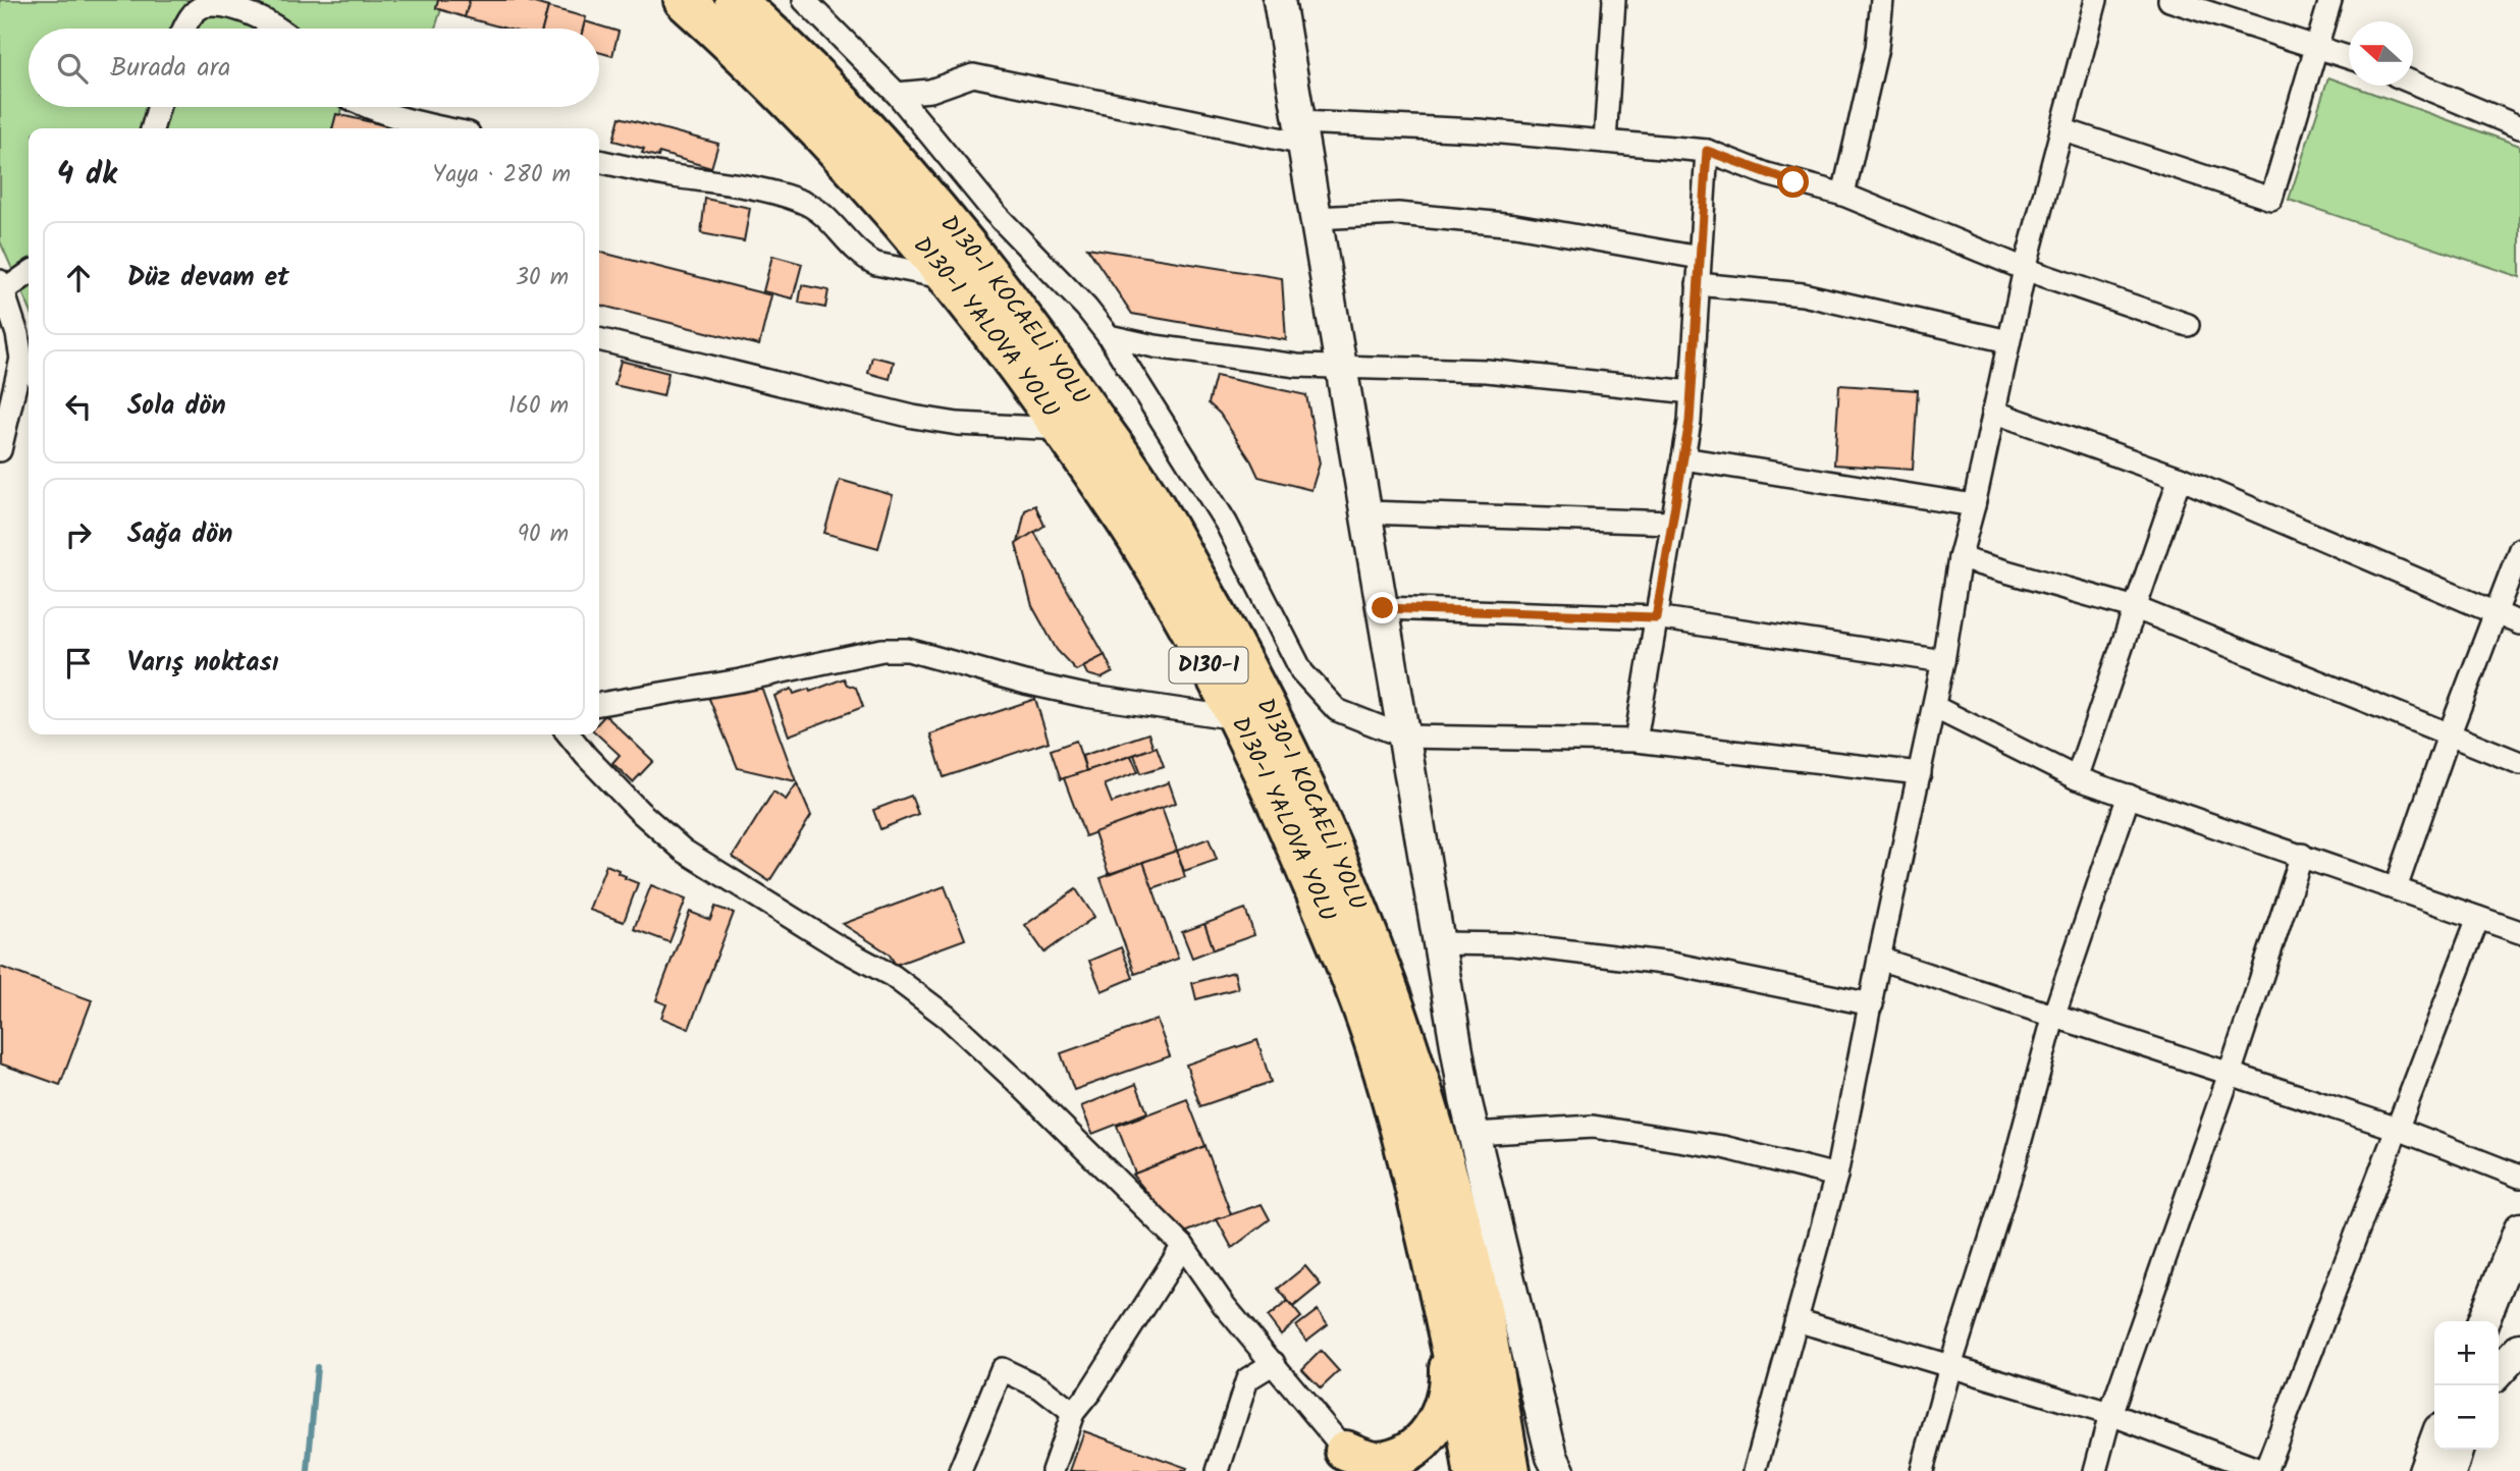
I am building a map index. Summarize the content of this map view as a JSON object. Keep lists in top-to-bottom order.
{
  "streets": {
    "highway": ["D130-1 KOCAELİ YOLU", "D130-1 YALOVA YOLU", "D130-1"]
  },
  "north": "left",
  "page": {
    "search": "Burada ara",
    "heading": ["4 dk", "Yaya · 280 m"],
    "list": [
      ["Düz devam et", "30 m"],
      ["Sola dön", "160 m"],
      ["Sağa dön", "90 m"],
      "Varış noktası"
    ],
    "map_buttons": ["+", "−"]
  }
}
